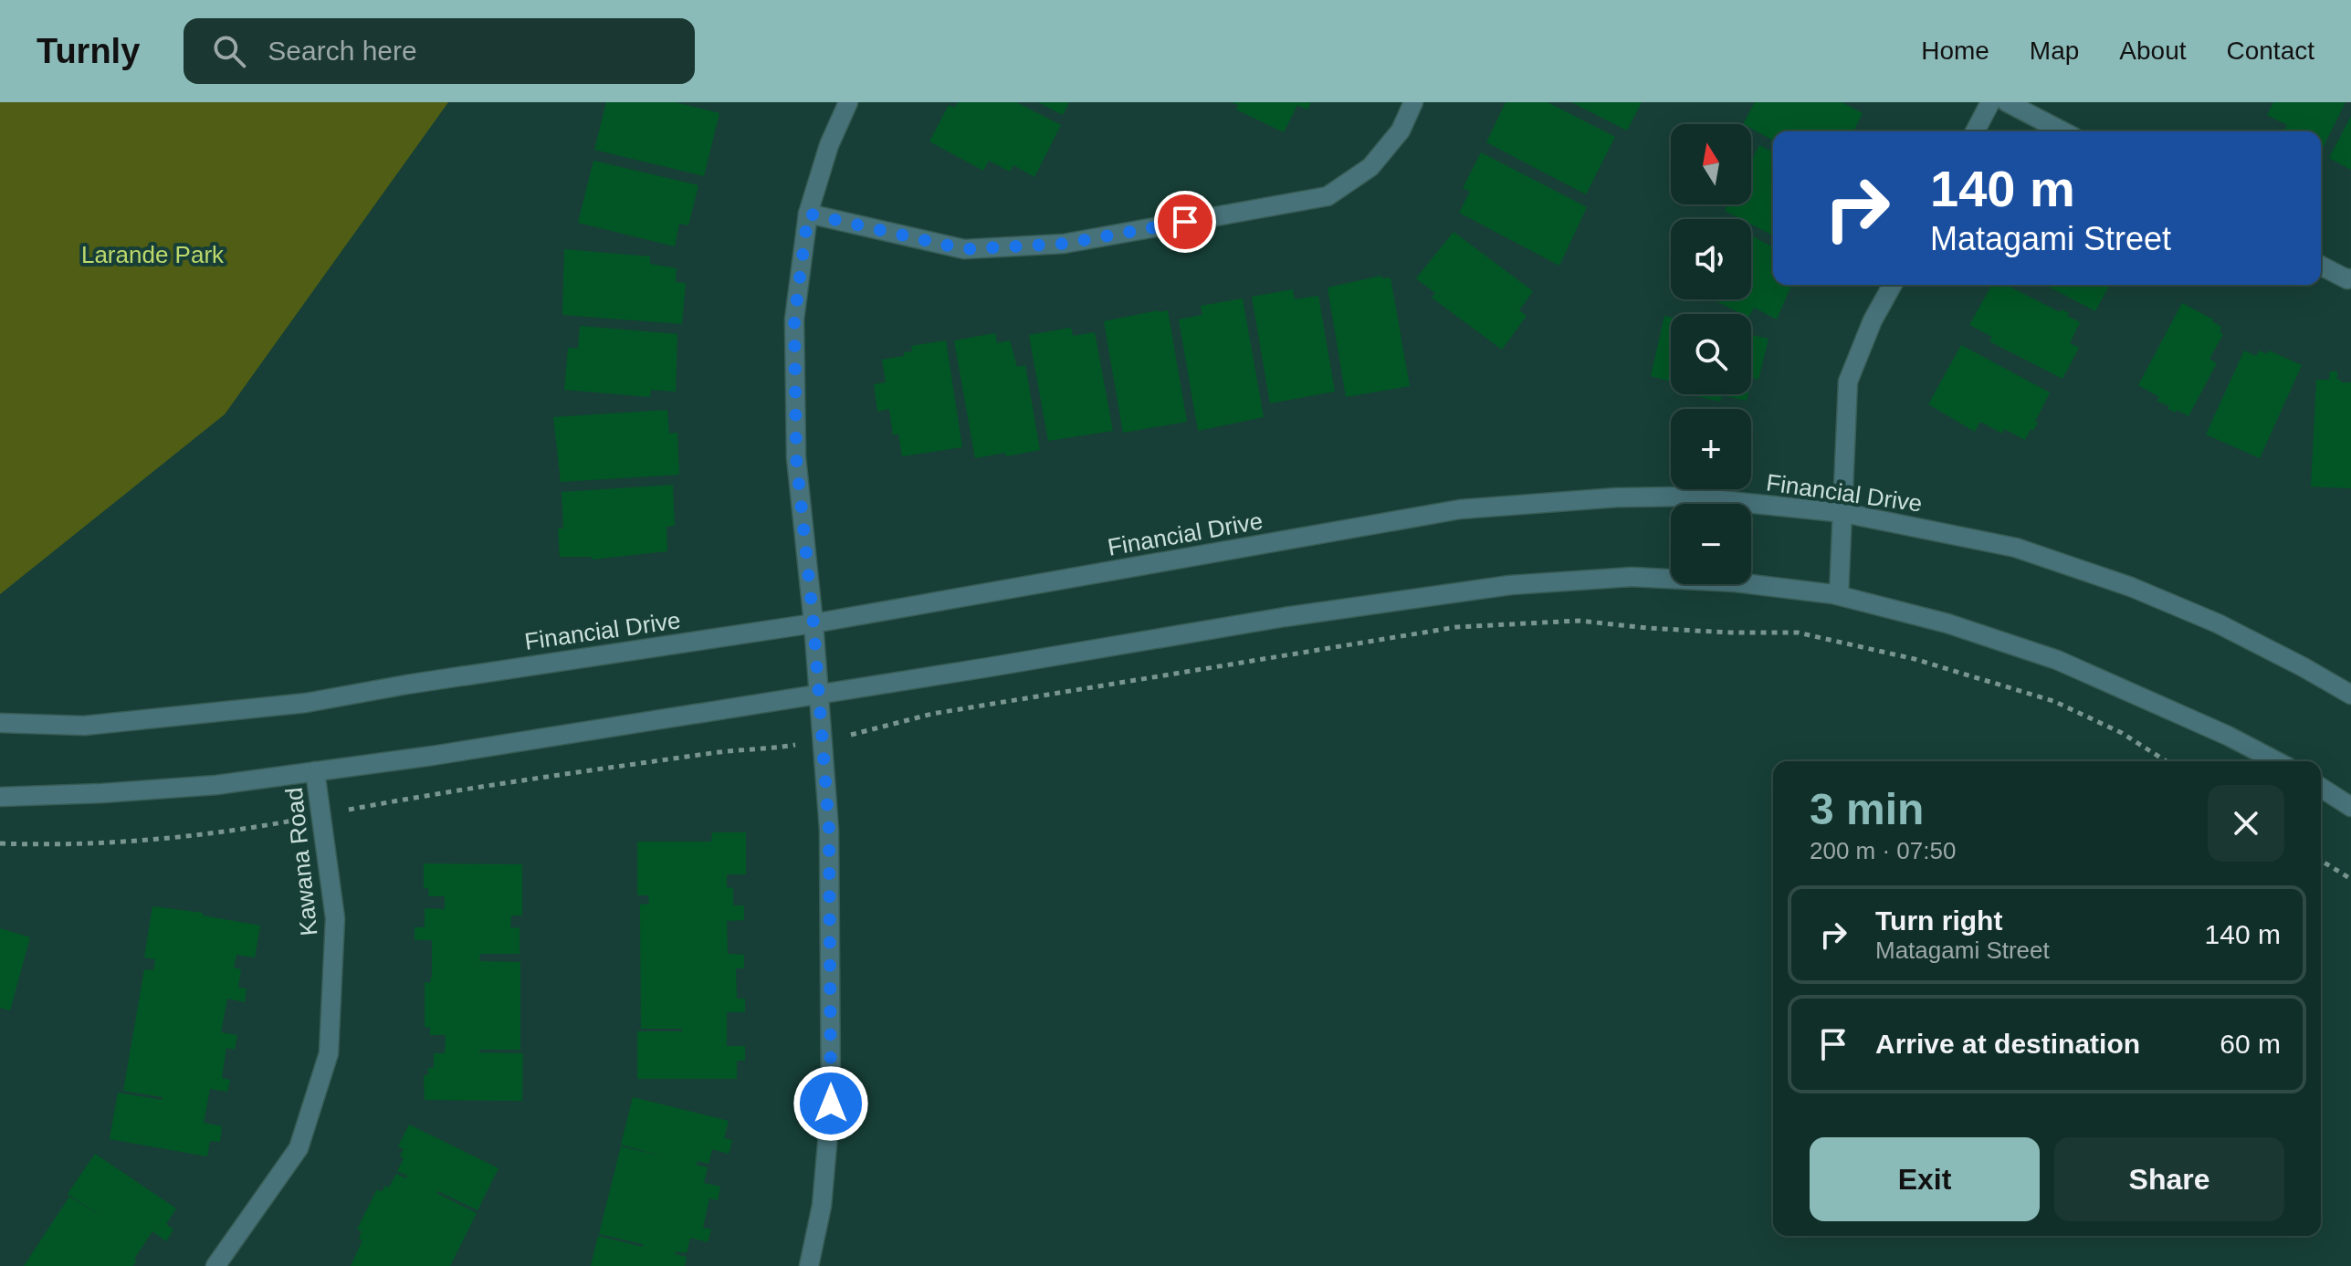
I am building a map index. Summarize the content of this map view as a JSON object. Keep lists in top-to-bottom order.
{
  "streets": {
    "street": ["Financial Drive", "Kawana Road"]
  },
  "parks": ["Larande Park"],
  "north": "top",
  "page": {
    "header": "Turnly",
    "search": "Search here",
    "nav": [
      "Home",
      "Map",
      "About",
      "Contact"
    ],
    "map_buttons": ["+", "−"],
    "turn": ["140 m", "Matagami Street"],
    "heading": ["3 min", "200 m · 07:50"],
    "list": [
      {
        "name": "Turn right",
        "note": "Matagami Street",
        "value": "140 m"
      },
      {
        "name": "Arrive at destination",
        "value": "60 m"
      }
    ],
    "buttons": ["Exit", "Share"]
  }
}
